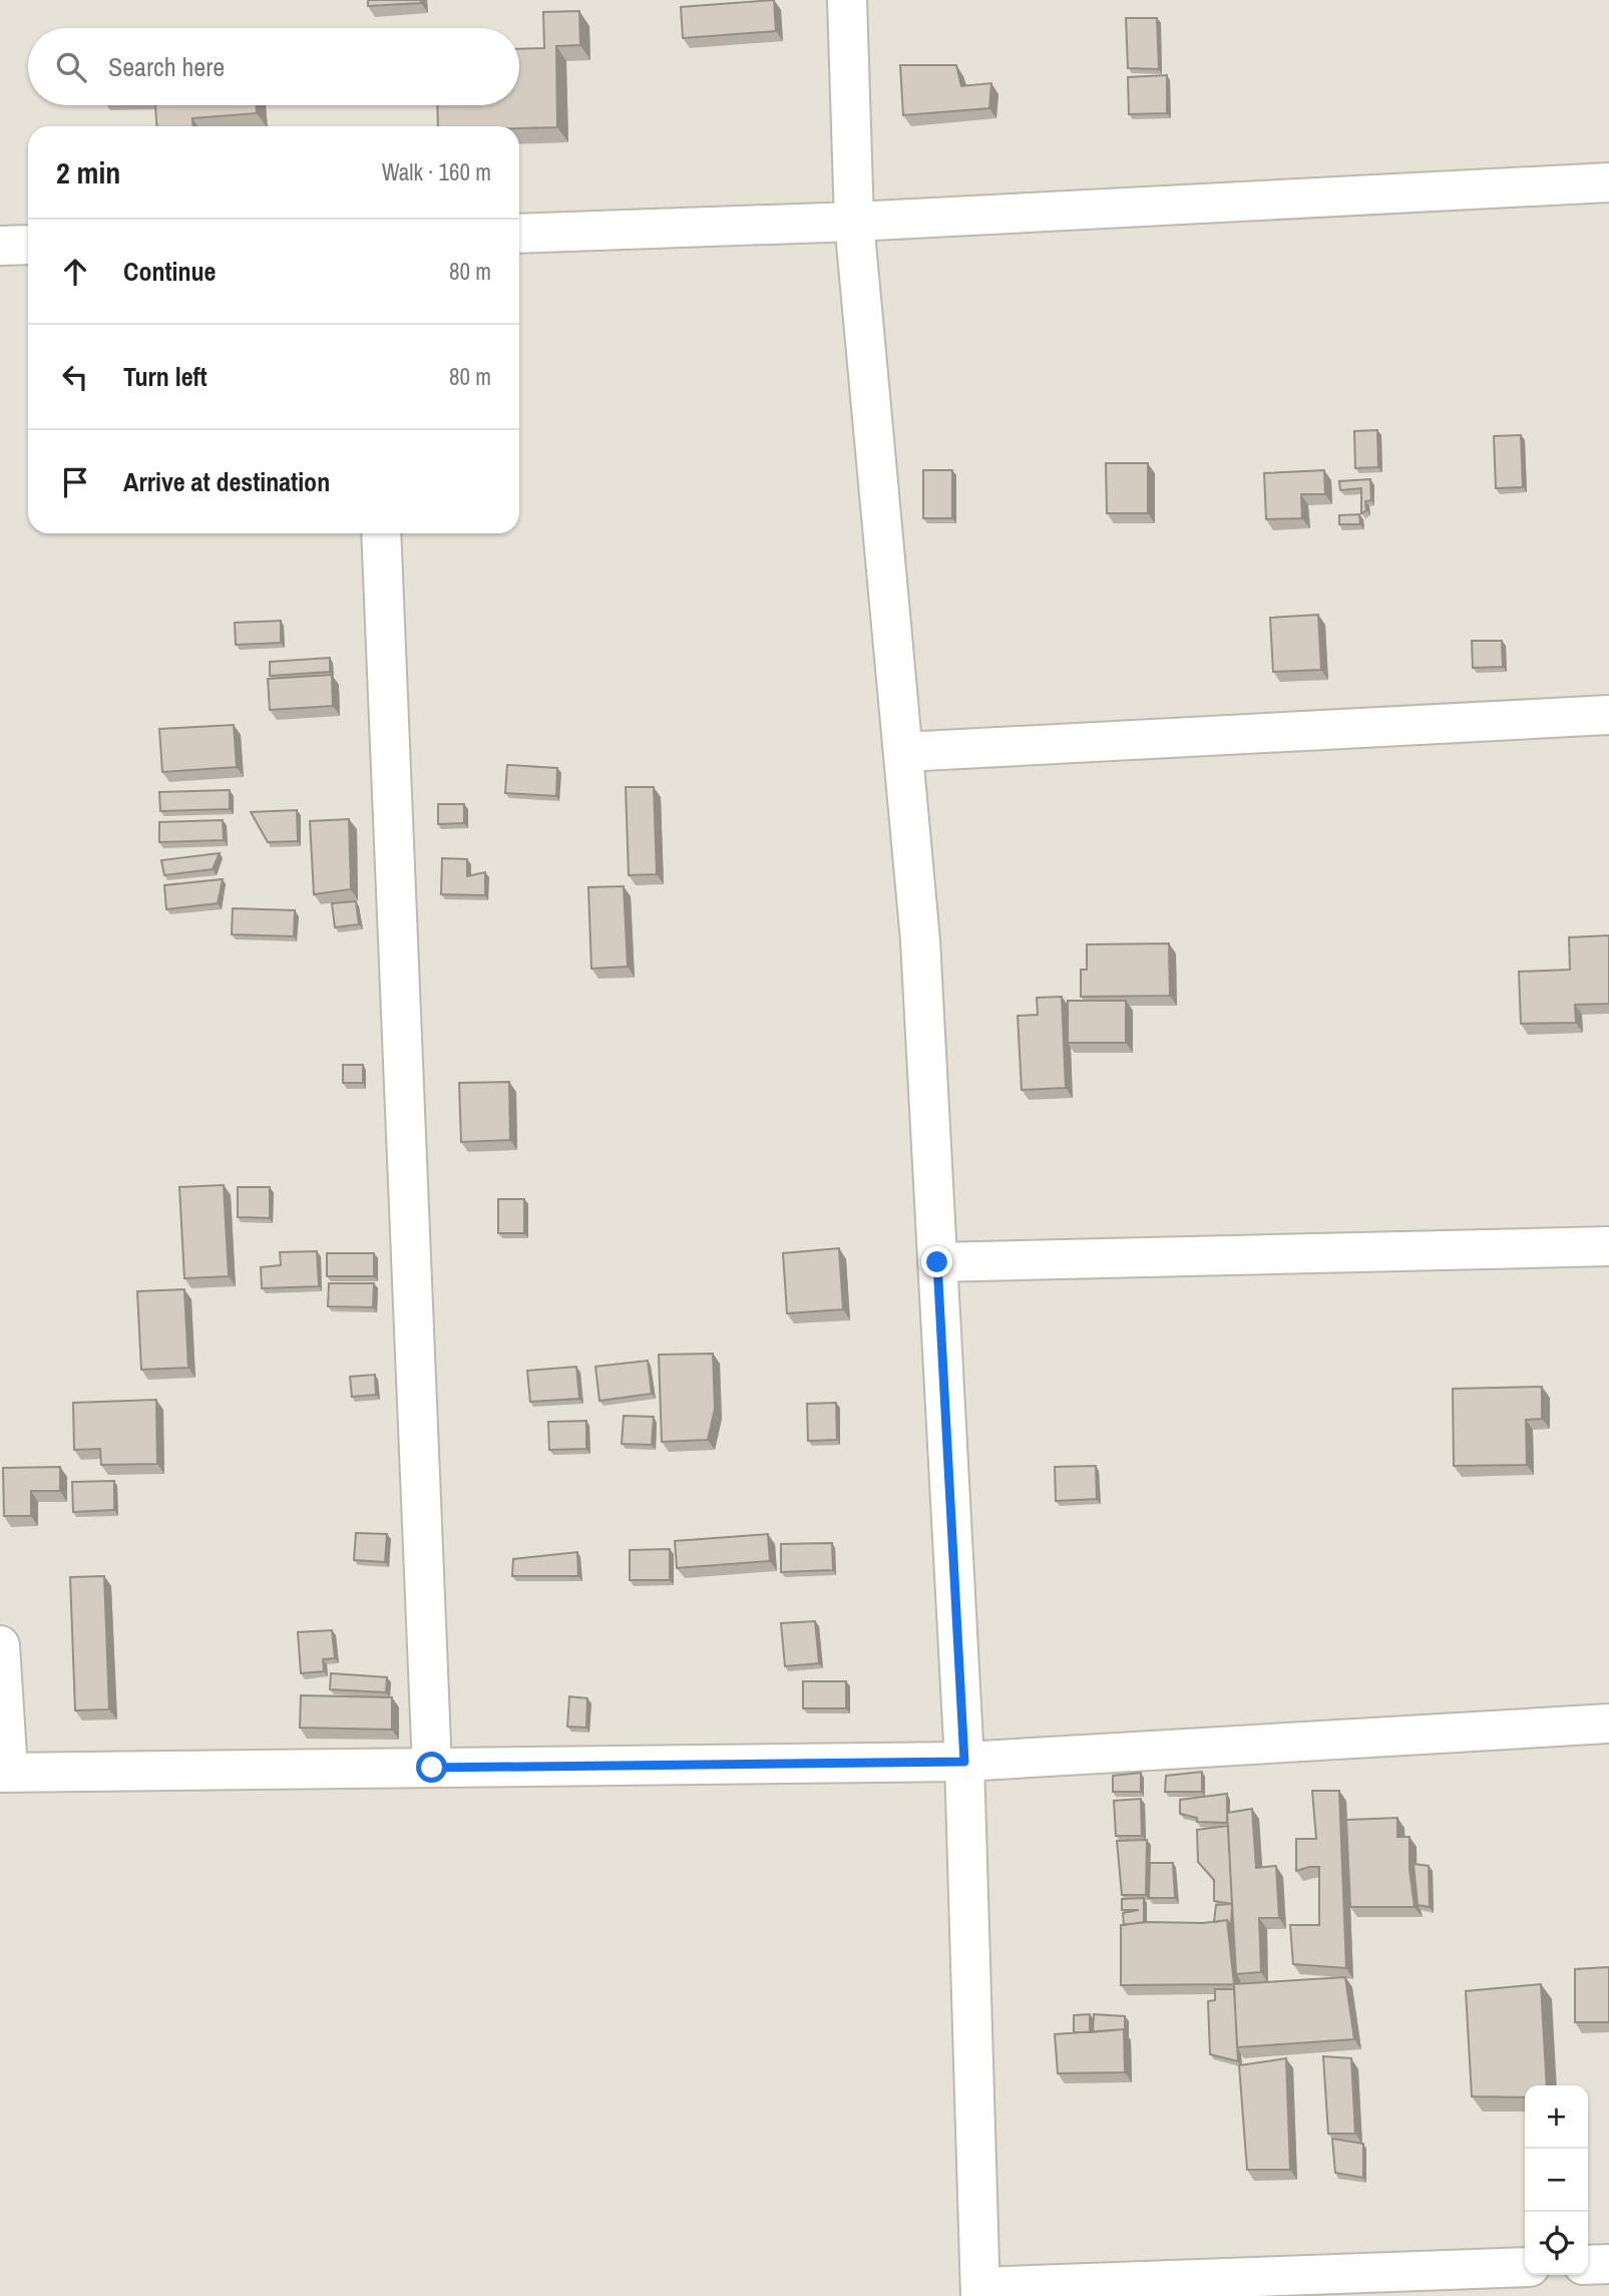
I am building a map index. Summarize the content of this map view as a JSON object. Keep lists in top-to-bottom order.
{
  "page": {
    "search": "Search here",
    "heading": ["2 min", "Walk · 160 m"],
    "list": [
      ["Continue", "80 m"],
      ["Turn left", "80 m"],
      "Arrive at destination"
    ],
    "map_buttons": ["+", "−"]
  }
}
